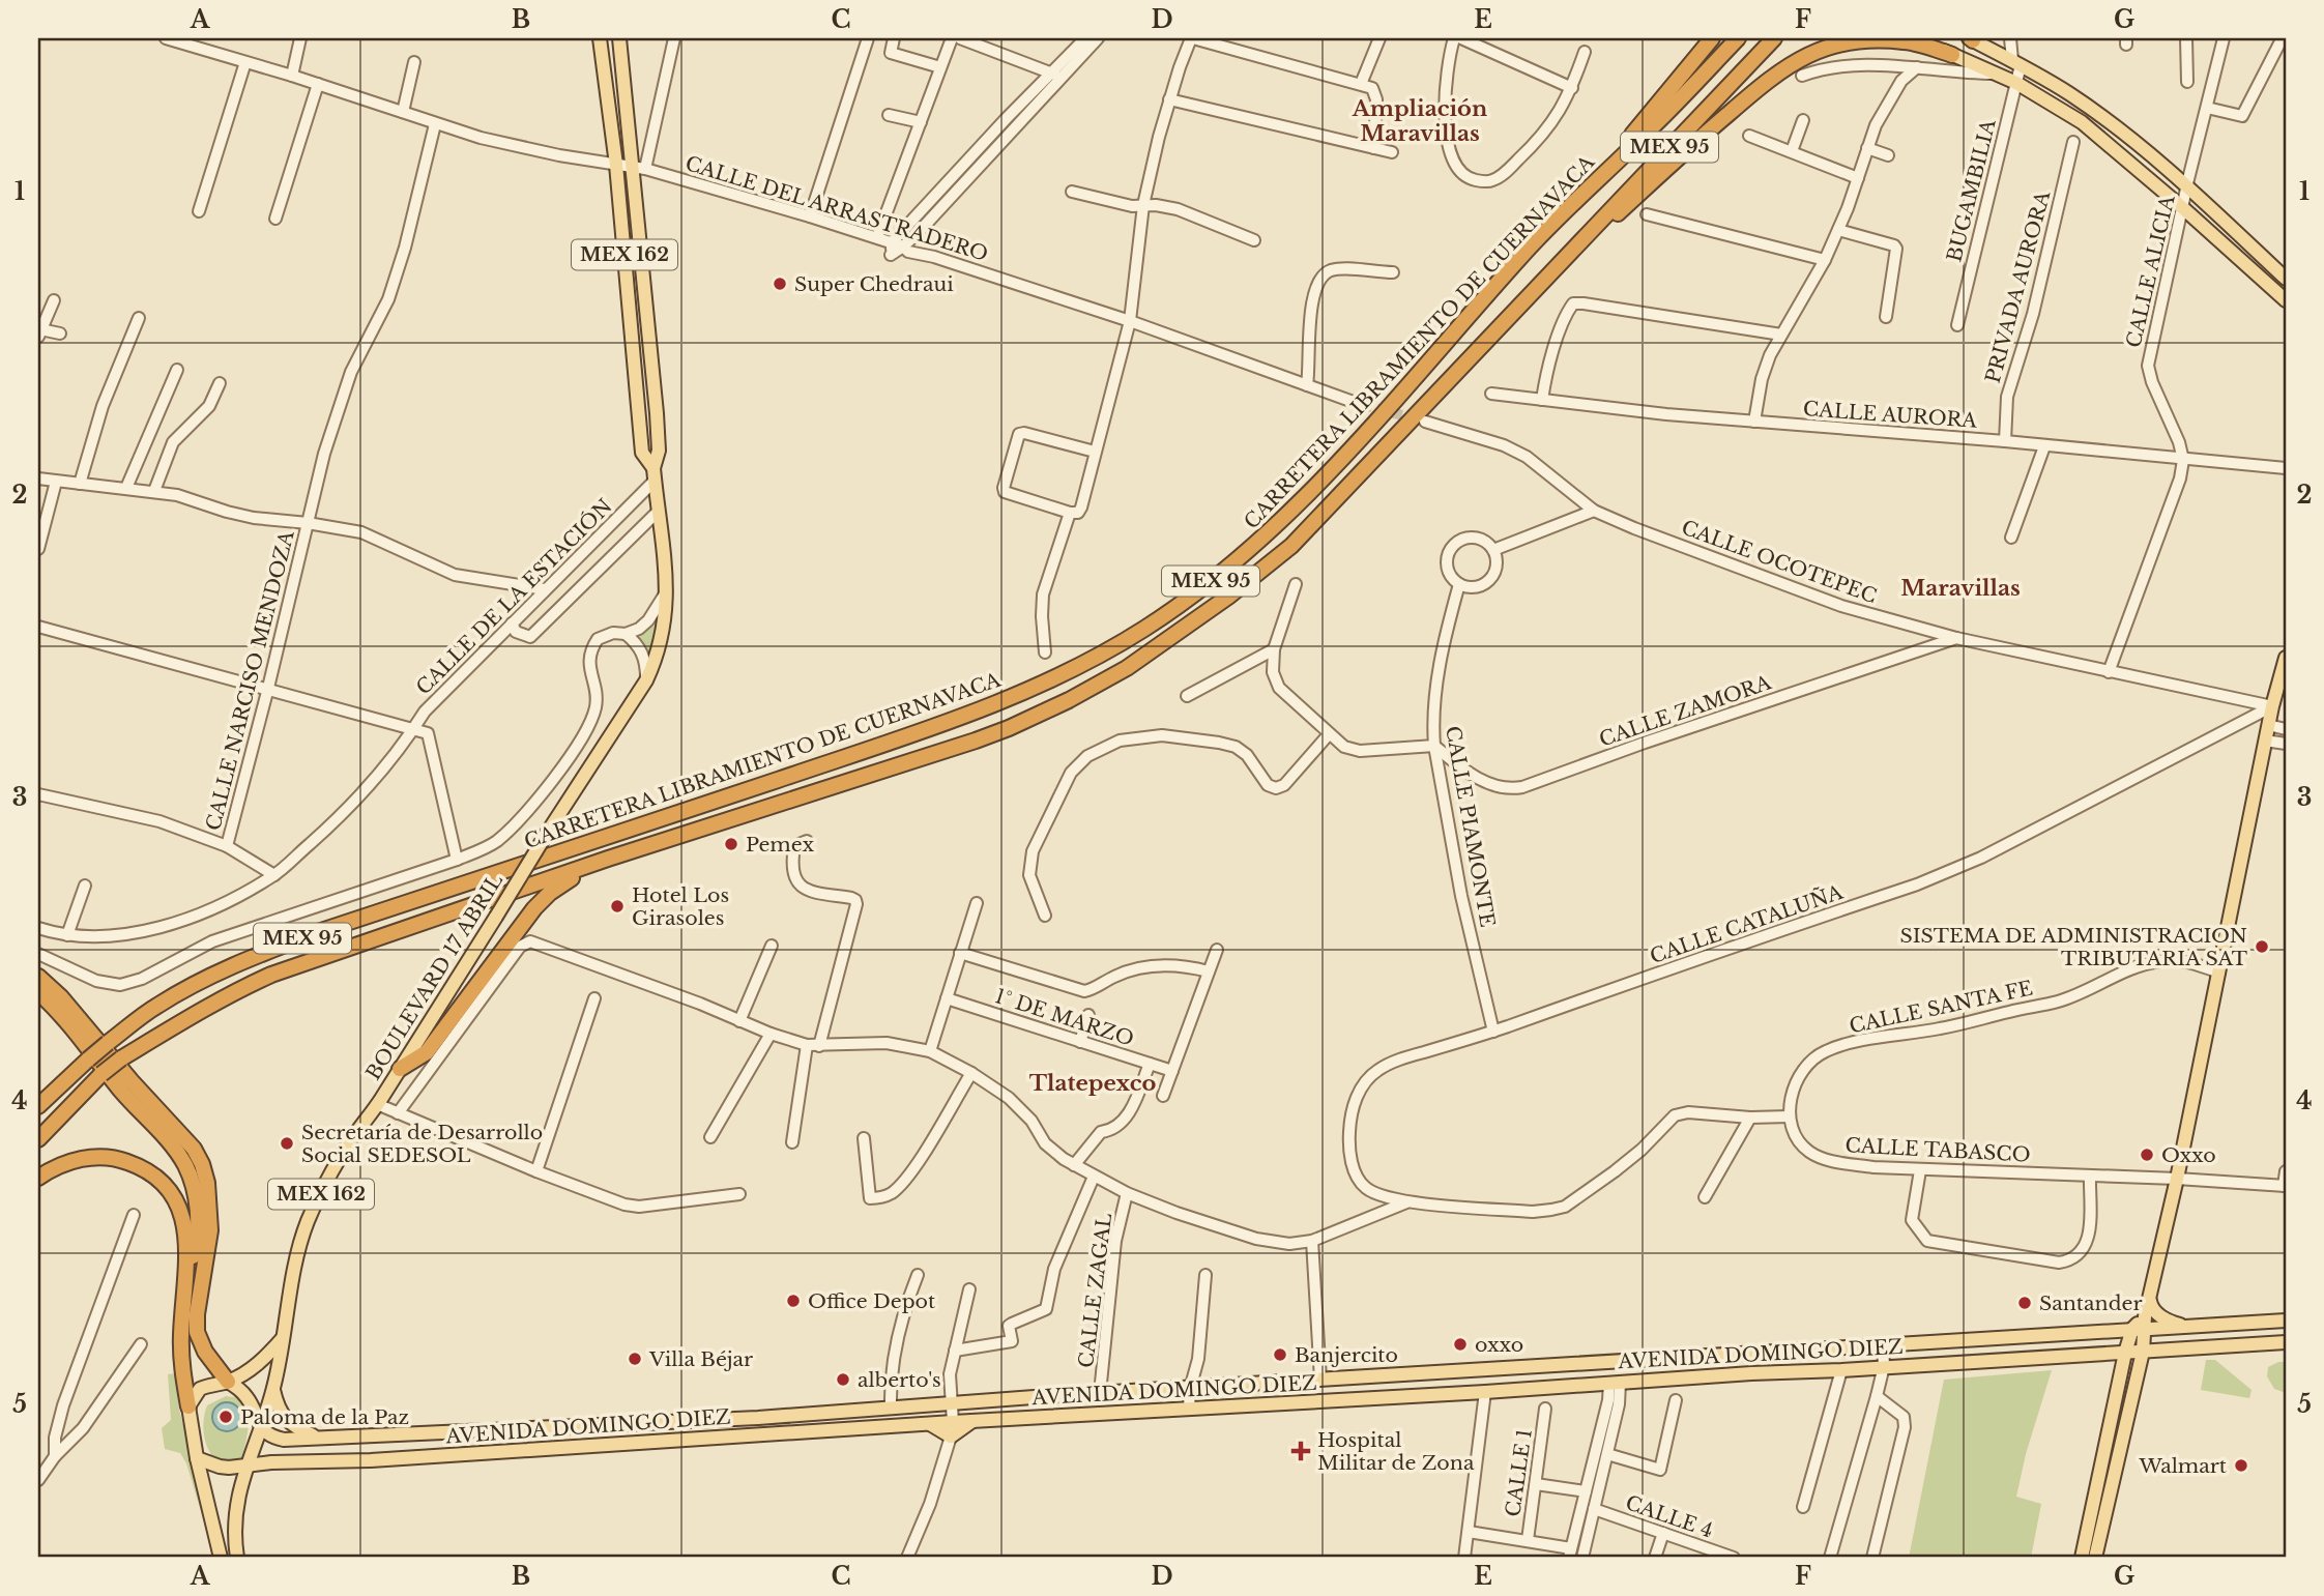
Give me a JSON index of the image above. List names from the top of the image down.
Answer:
{
  "streets": {
    "highway": ["MEX 95", "CARRETERA LIBRAMIENTO DE CUERNAVACA"],
    "main road": ["MEX 162", "BOULEVARD 17 ABRIL", "AVENIDA DOMINGO DIEZ"],
    "street": [
      "BUGAMBILIA",
      "CALLE DEL ARRASTRADERO",
      "CALLE ALICIA",
      "PRIVADA AURORA",
      "CALLE AURORA",
      "CALLE OCOTEPEC",
      "CALLE DE LA ESTACIÓN",
      "CALLE NARCISO MENDOZA",
      "CALLE ZAMORA",
      "CALLE PIAMONTE",
      "CALLE CATALUÑA",
      "CALLE SANTA FE",
      "1° DE MARZO",
      "CALLE TABASCO",
      "CALLE ZAGAL",
      "CALLE 1",
      "CALLE 4"
    ]
  },
  "crossings": [
    ["CALLE DEL ARRASTRADERO", "MEX 162"],
    ["CALLE DEL ARRASTRADERO", "CALLE NARCISO MENDOZA"],
    ["MEX 162", "CALLE DE LA ESTACIÓN"],
    ["MEX 162", "BOULEVARD 17 ABRIL"],
    ["CALLE ALICIA", "CALLE AURORA"],
    ["PRIVADA AURORA", "CALLE AURORA"],
    ["CALLE OCOTEPEC", "CALLE ZAMORA"],
    ["CALLE OCOTEPEC", "CALLE CATALUÑA"],
    ["CALLE DE LA ESTACIÓN", "BOULEVARD 17 ABRIL"],
    ["CALLE ZAMORA", "CALLE PIAMONTE"],
    ["CALLE PIAMONTE", "CALLE CATALUÑA"],
    ["BOULEVARD 17 ABRIL", "AVENIDA DOMINGO DIEZ"],
    ["CALLE SANTA FE", "CALLE TABASCO"],
    ["CALLE ZAGAL", "AVENIDA DOMINGO DIEZ"]
  ],
  "districts": ["Ampliación Maravillas", "Maravillas", "Tlatepexco"],
  "places": {
    "other": [
      "Super Chedraui",
      "Pemex",
      "Hotel Los Girasoles",
      "SISTEMA DE ADMINISTRACION TRIBUTARIA SAT",
      "Secretaría de Desarrollo Social SEDESOL",
      "Oxxo",
      "Office Depot",
      "Santander",
      "oxxo",
      "Banjercito",
      "Villa Béjar",
      "alberto's",
      "Paloma de la Paz",
      "Walmart"
    ],
    "health": ["Hospital Militar de Zona"]
  },
  "grid": {
    "columns": [
      "A",
      "B",
      "C",
      "D",
      "E",
      "F",
      "G"
    ],
    "rows": [
      "1",
      "2",
      "3",
      "4",
      "5"
    ]
  }
}
